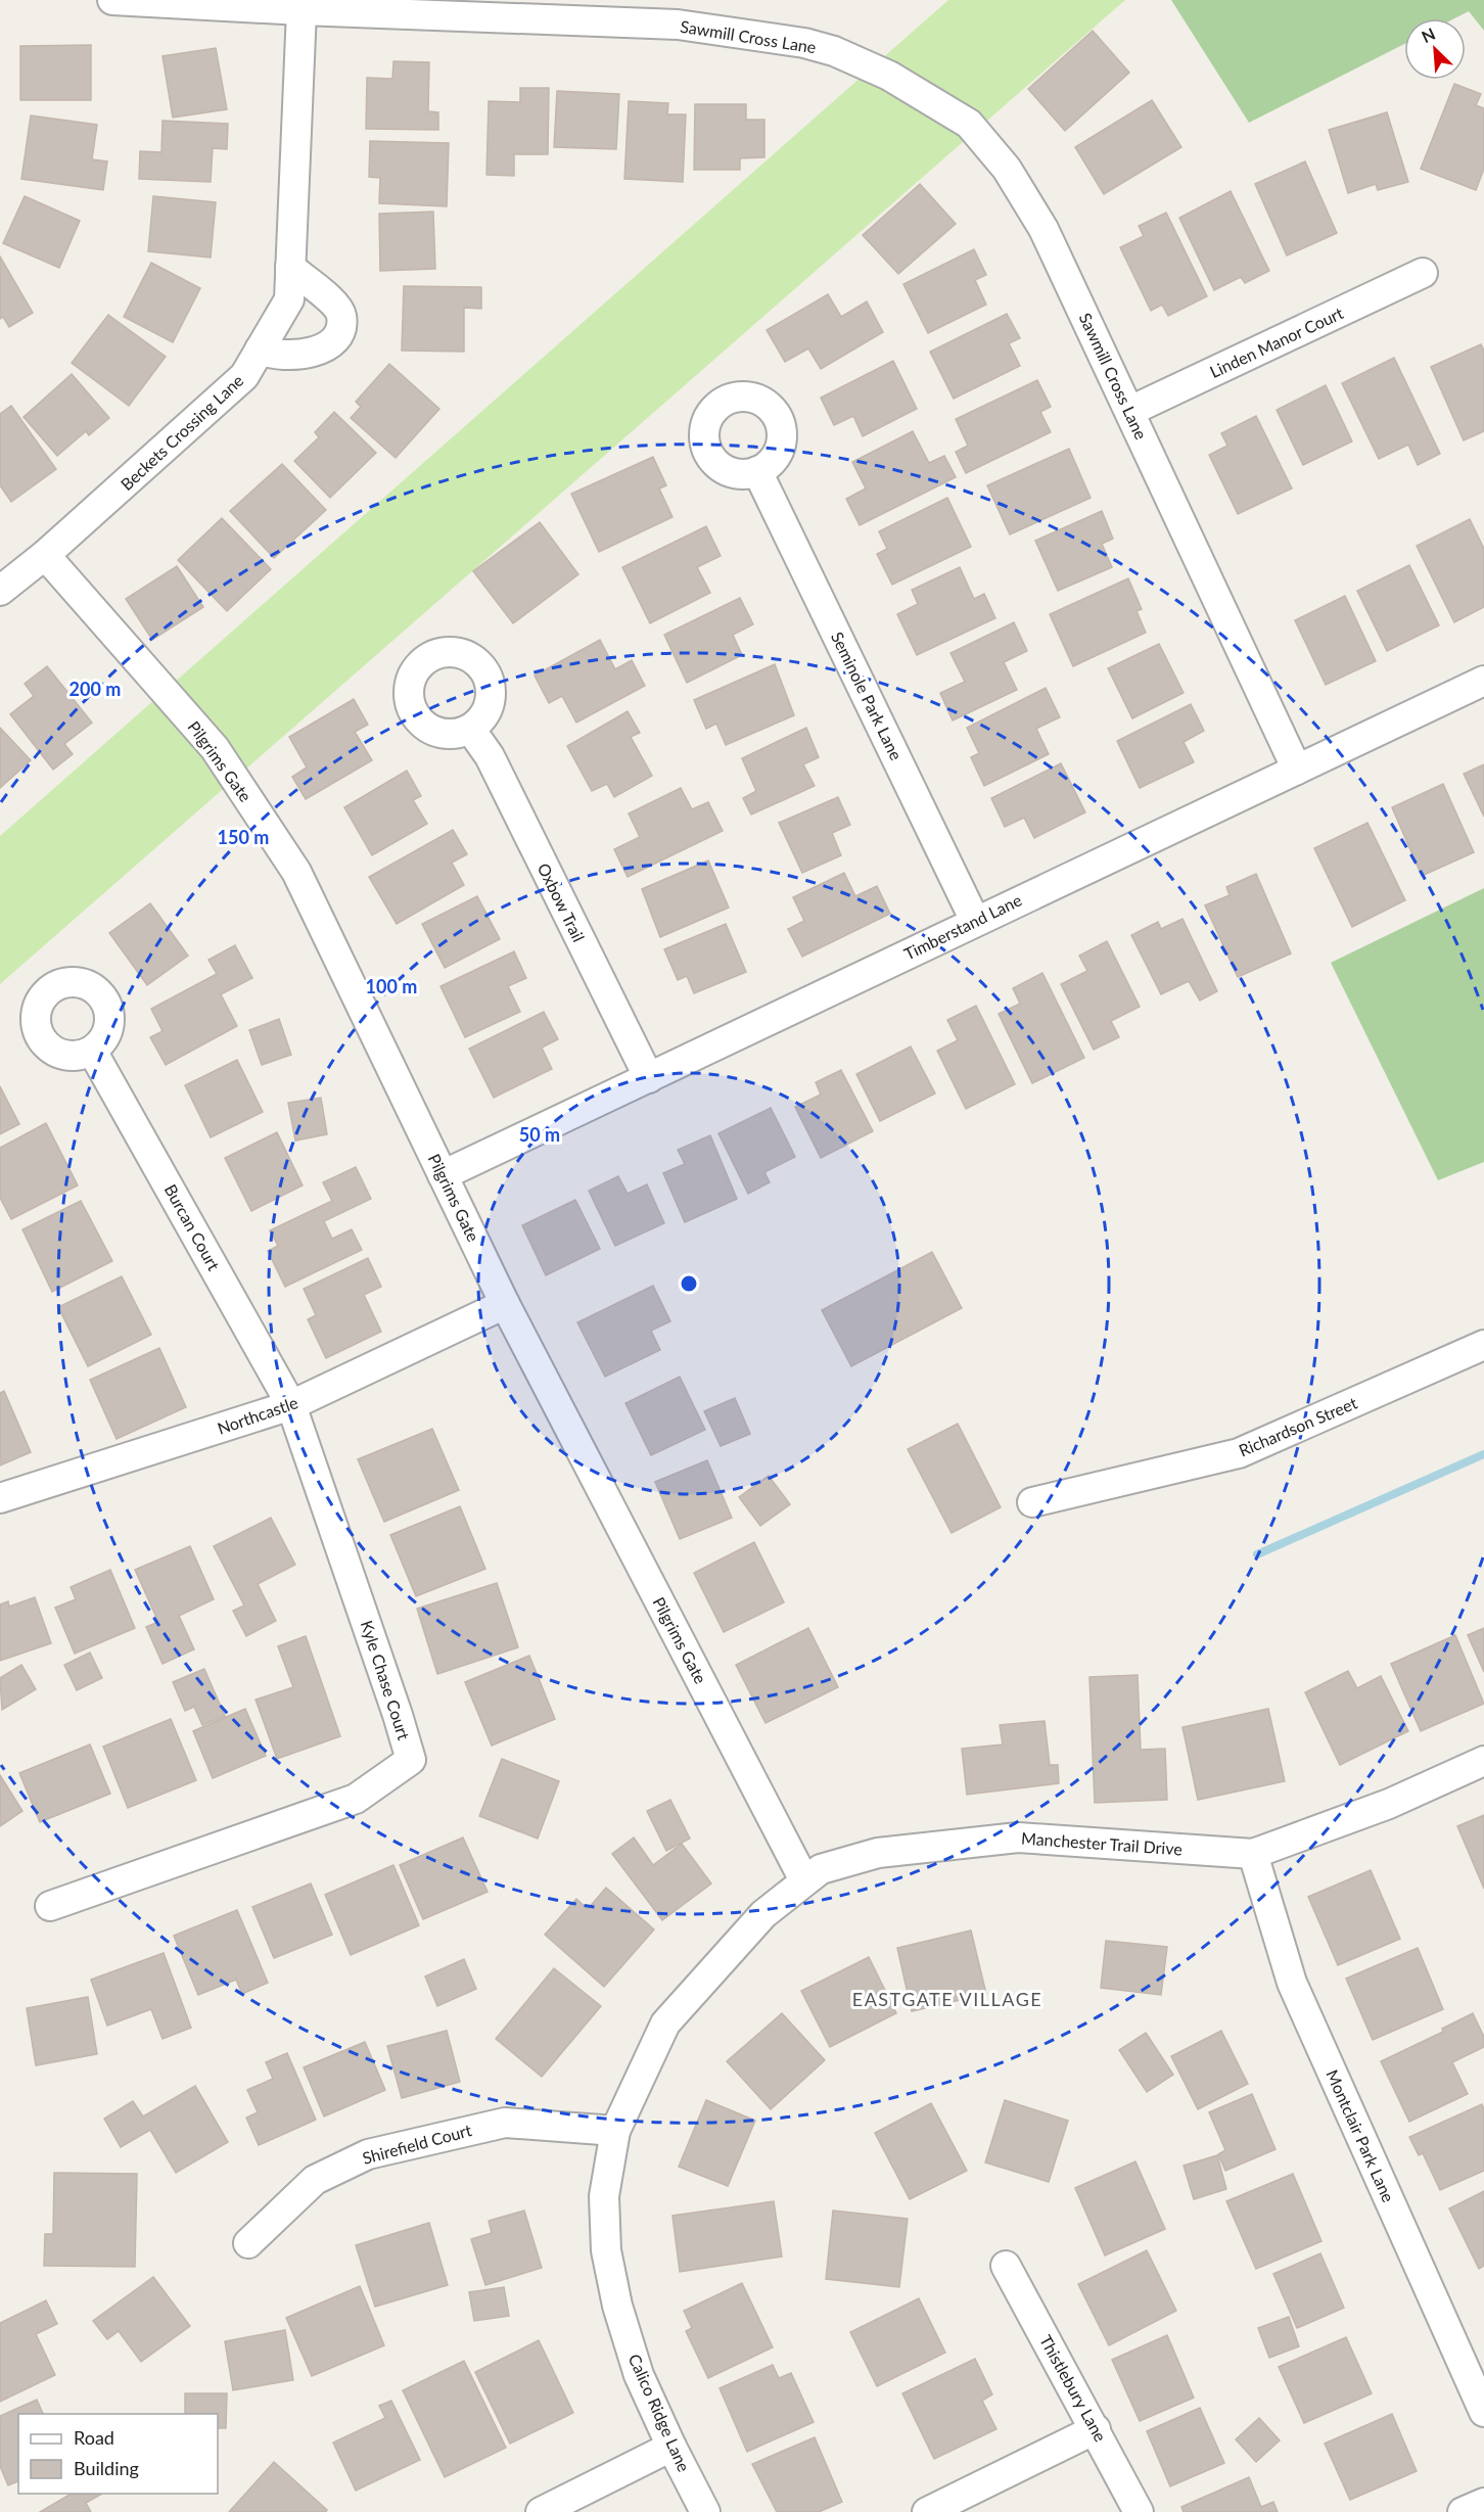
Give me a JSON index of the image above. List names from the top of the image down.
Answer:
{
  "streets": {
    "street": [
      "Sawmill Cross Lane",
      "Linden Manor Court",
      "Beckets Crossing Lane",
      "Seminole Park Lane",
      "Pilgrims Gate",
      "Oxbow Trail",
      "Timberstand Lane",
      "Burcan Court",
      "Northcastle",
      "Richardson Street",
      "Kyle Chase Court",
      "Manchester Trail Drive",
      "Montclair Park Lane",
      "Shirefield Court",
      "Thistlebury Lane",
      "Calico Ridge Lane"
    ]
  },
  "crossings": [
    ["Sawmill Cross Lane", "Linden Manor Court"],
    ["Sawmill Cross Lane", "Beckets Crossing Lane"],
    ["Sawmill Cross Lane", "Timberstand Lane"],
    ["Beckets Crossing Lane", "Pilgrims Gate"],
    ["Seminole Park Lane", "Timberstand Lane"],
    ["Pilgrims Gate", "Timberstand Lane"],
    ["Pilgrims Gate", "Northcastle"],
    ["Pilgrims Gate", "Manchester Trail Drive"],
    ["Oxbow Trail", "Timberstand Lane"],
    ["Burcan Court", "Northcastle"],
    ["Burcan Court", "Kyle Chase Court"],
    ["Northcastle", "Kyle Chase Court"],
    ["Manchester Trail Drive", "Montclair Park Lane"],
    ["Manchester Trail Drive", "Shirefield Court"],
    ["Manchester Trail Drive", "Calico Ridge Lane"],
    ["Shirefield Court", "Calico Ridge Lane"]
  ],
  "districts": ["EASTGATE VILLAGE"],
  "legend": ["Road", "Building"],
  "north": "top left",
  "rings": [
    "200 m",
    "150 m",
    "100 m",
    "50 m"
  ]
}
